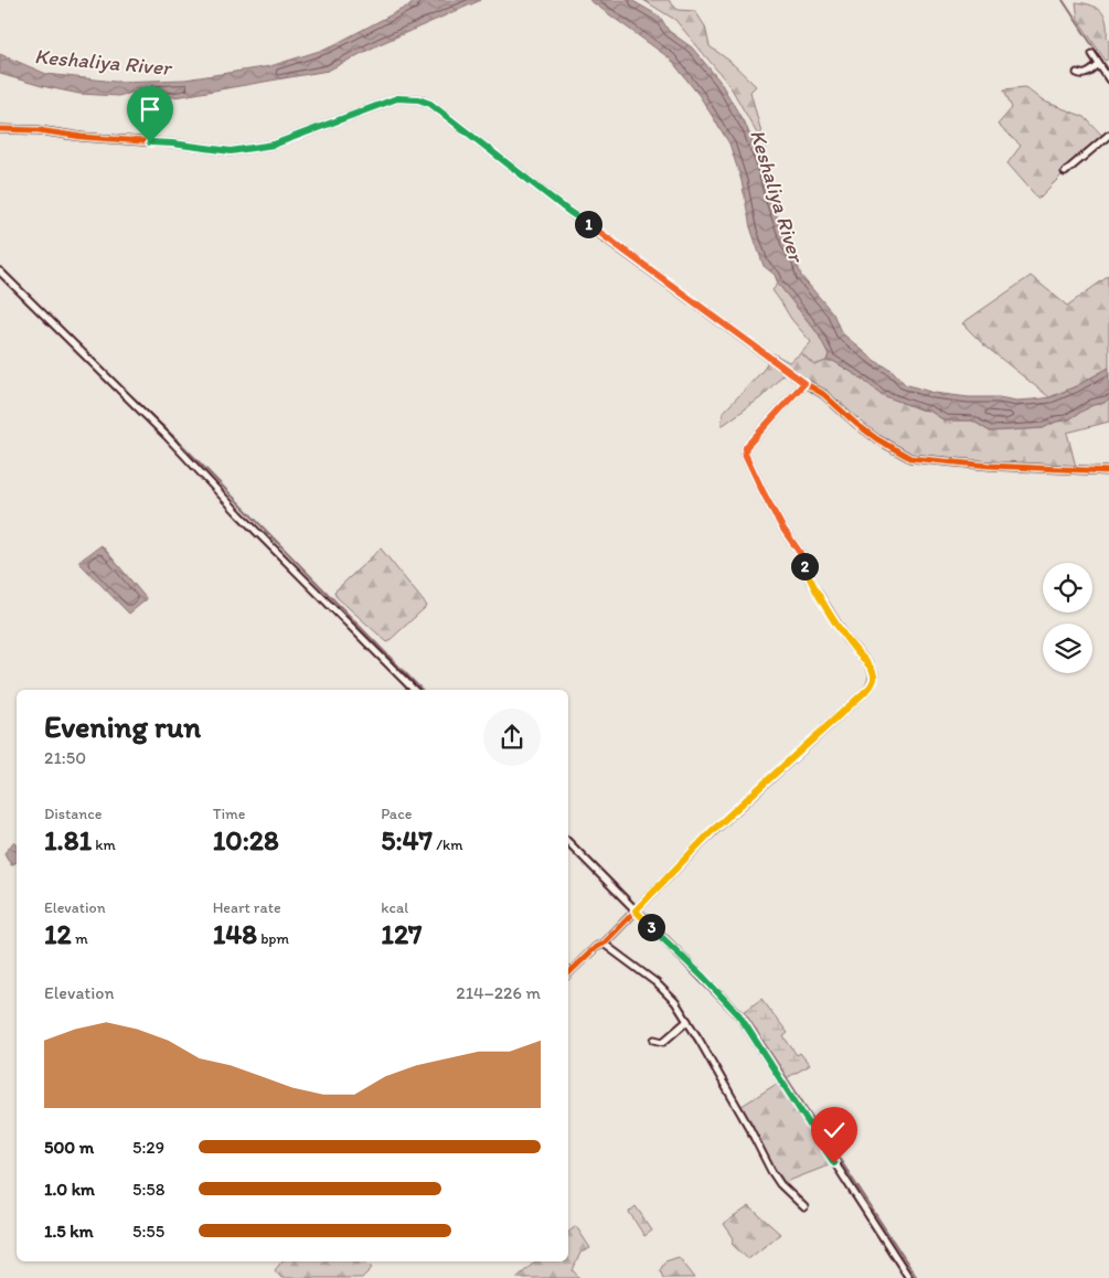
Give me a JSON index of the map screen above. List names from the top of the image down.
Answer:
{
  "water": ["Keshaliya River"],
  "page": {
    "pins": ["1", "2", "3"],
    "heading": ["Evening run", "21:50"],
    "stats": [
      ["Distance", "1.81 km"],
      ["Time", "10:28"],
      ["Pace", "5:47 /km"],
      ["Elevation", "12 m"],
      ["Heart rate", "148 bpm"],
      ["kcal", "127"]
    ],
    "chart": ["Elevation", "214–226 m"],
    "list": [
      {
        "name": "500 m",
        "note": "5:29"
      },
      {
        "name": "1.0 km",
        "note": "5:58"
      },
      {
        "name": "1.5 km",
        "note": "5:55"
      }
    ]
  }
}
